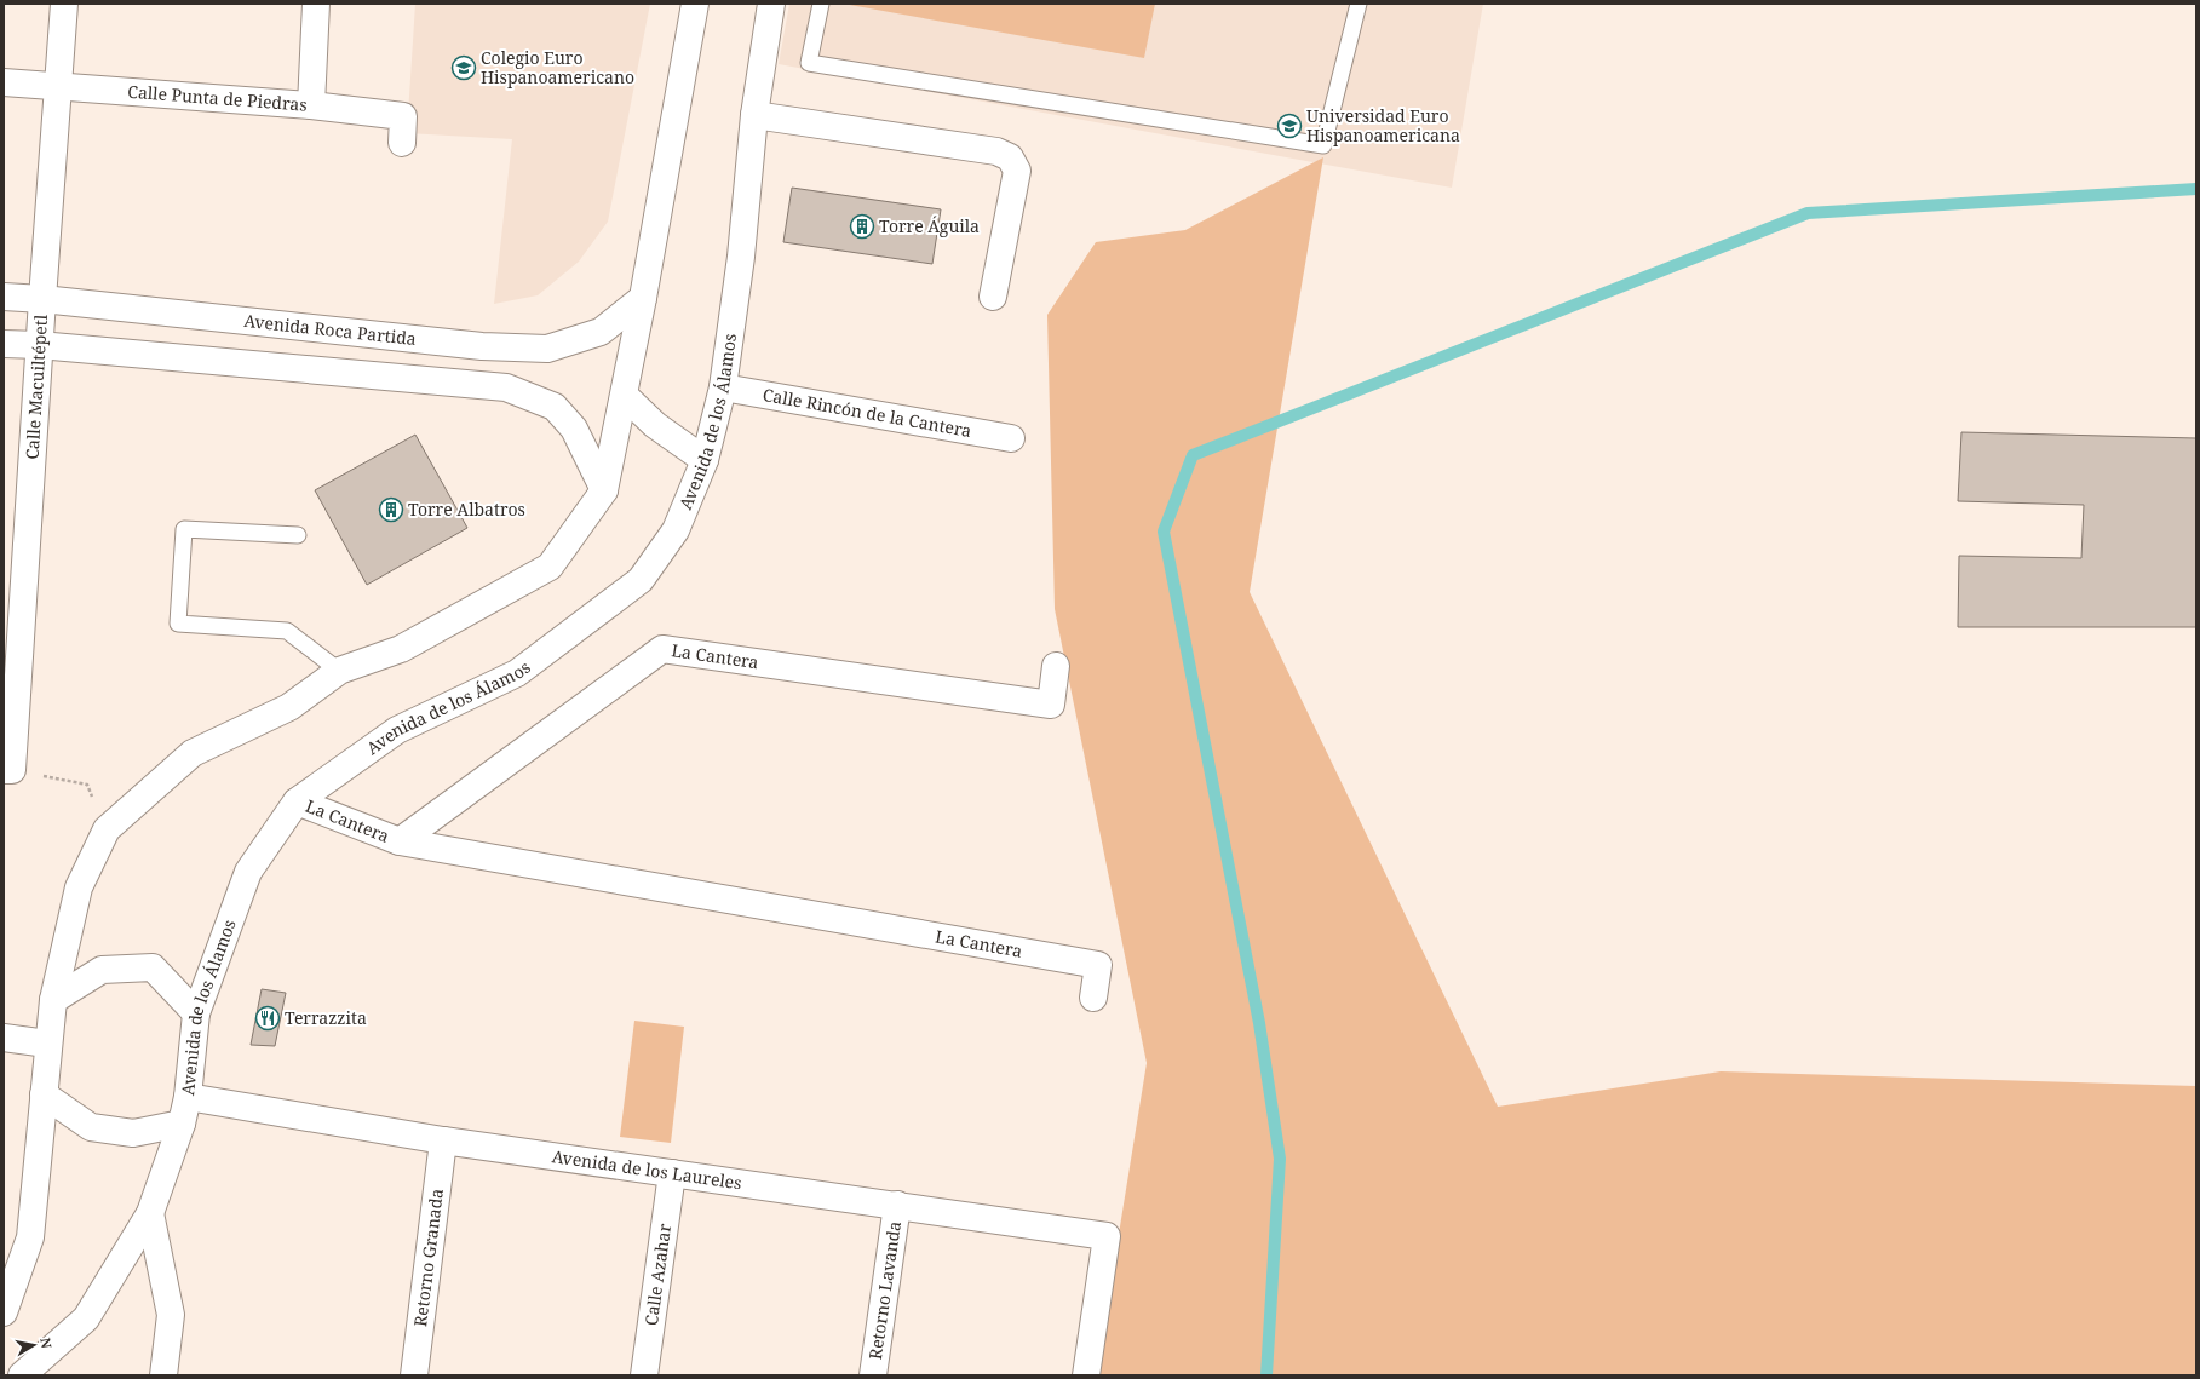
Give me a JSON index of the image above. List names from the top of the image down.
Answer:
{
  "streets": {
    "street": [
      "Calle Punta de Piedras",
      "Avenida Roca Partida",
      "Calle Macuiltépetl",
      "Calle Rincón de la Cantera",
      "Avenida de los Álamos",
      "La Cantera",
      "Avenida de los Laureles",
      "Retorno Granada",
      "Calle Azahar",
      "Retorno Lavanda"
    ]
  },
  "crossings": [
    ["Calle Punta de Piedras", "Calle Macuiltépetl"],
    ["Avenida Roca Partida", "Calle Macuiltépetl"],
    ["Calle Rincón de la Cantera", "Avenida de los Álamos"],
    ["Avenida de los Álamos", "La Cantera"],
    ["Avenida de los Álamos", "Avenida de los Laureles"],
    ["Avenida de los Laureles", "Retorno Granada"],
    ["Avenida de los Laureles", "Calle Azahar"],
    ["Avenida de los Laureles", "Retorno Lavanda"]
  ],
  "places": {
    "school or university": ["Colegio Euro Hispanoamericano", "Universidad Euro Hispanoamericana"],
    "building": ["Torre Águila", "Torre Albatros"],
    "restaurant": ["Terrazzita"]
  },
  "north": "right"
}
